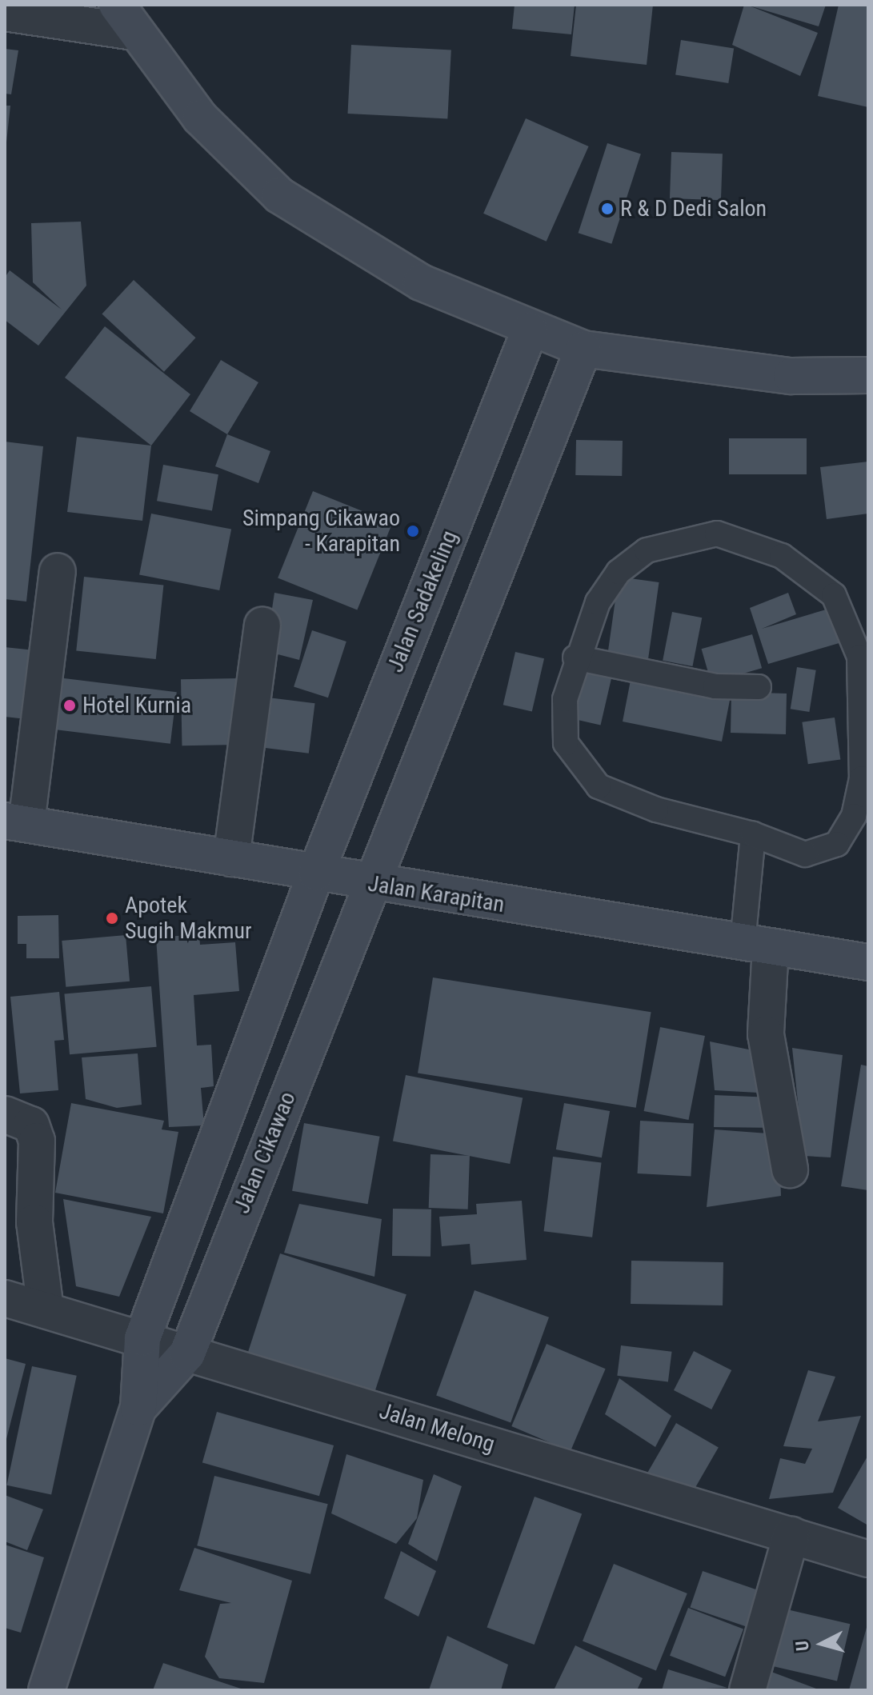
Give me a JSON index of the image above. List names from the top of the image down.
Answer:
{
  "streets": {
    "street": [
      "Jalan Sadakeling",
      "Jalan Karapitan",
      "Jalan Cikawao",
      "Jalan Melong"
    ]
  },
  "crossings": [
    ["Jalan Sadakeling", "Jalan Karapitan"],
    ["Jalan Sadakeling", "Jalan Cikawao"],
    ["Jalan Karapitan", "Jalan Cikawao"],
    ["Jalan Cikawao", "Jalan Melong"]
  ],
  "places": [
    "R & D Dedi Salon",
    "Simpang Cikawao - Karapitan",
    "Hotel Kurnia",
    "Apotek Sugih Makmur"
  ],
  "north": "left"
}
